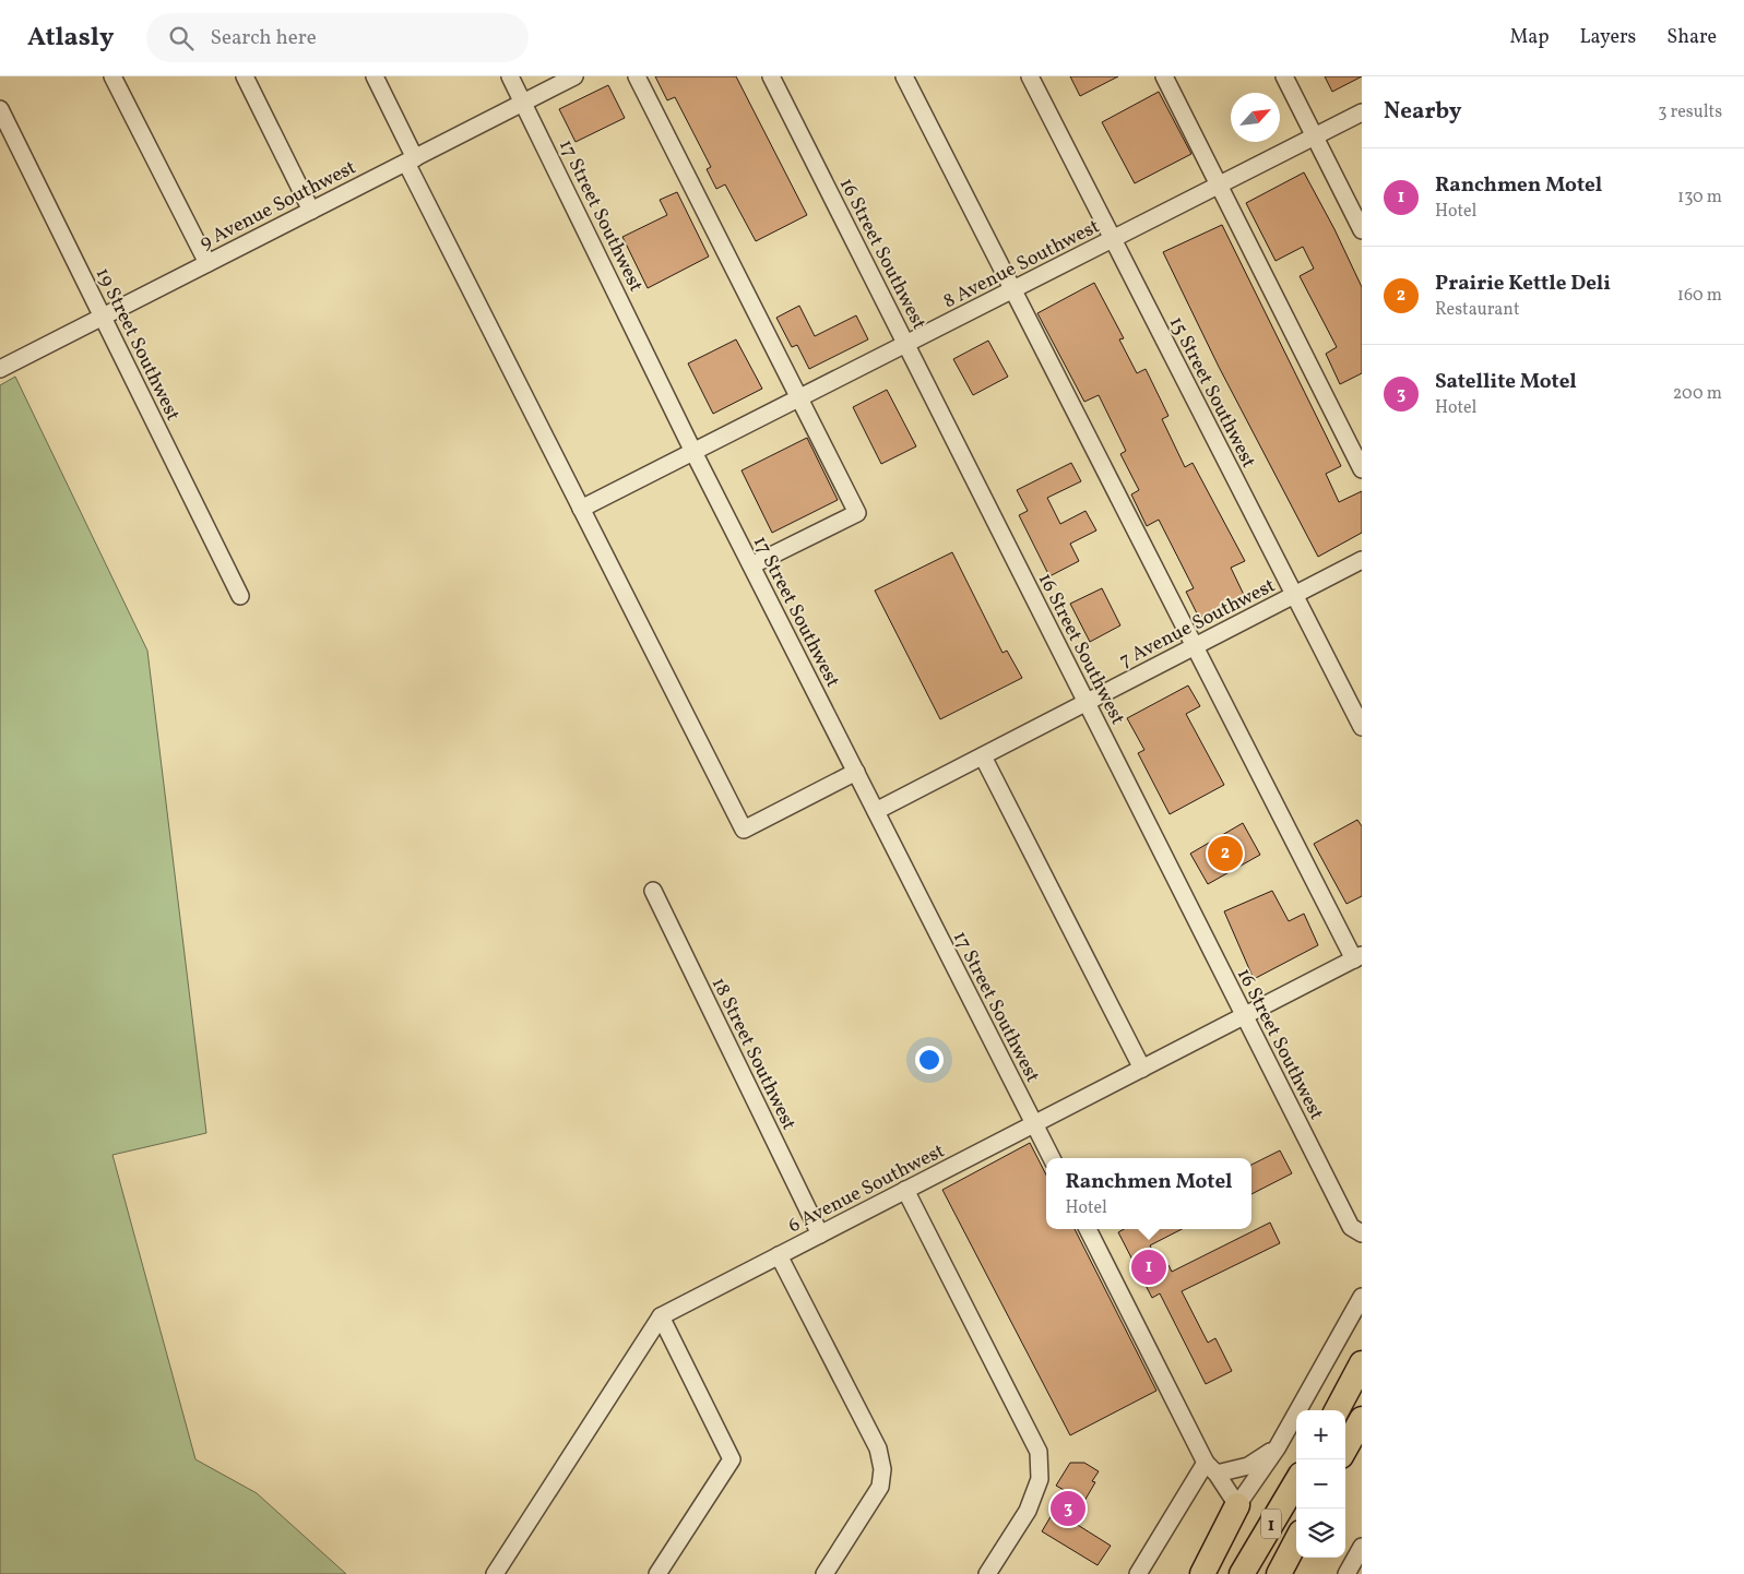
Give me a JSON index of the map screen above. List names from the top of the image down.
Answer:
{
  "streets": {
    "highway": ["1"],
    "street": [
      "9 Avenue Southwest",
      "17 Street Southwest",
      "16 Street Southwest",
      "8 Avenue Southwest",
      "19 Street Southwest",
      "15 Street Southwest",
      "7 Avenue Southwest",
      "18 Street Southwest",
      "6 Avenue Southwest"
    ]
  },
  "crossings": [
    ["9 Avenue Southwest", "17 Street Southwest"],
    ["9 Avenue Southwest", "19 Street Southwest"],
    ["17 Street Southwest", "8 Avenue Southwest"],
    ["17 Street Southwest", "7 Avenue Southwest"],
    ["17 Street Southwest", "6 Avenue Southwest"],
    ["16 Street Southwest", "8 Avenue Southwest"],
    ["16 Street Southwest", "7 Avenue Southwest"],
    ["16 Street Southwest", "6 Avenue Southwest"],
    ["8 Avenue Southwest", "15 Street Southwest"],
    ["15 Street Southwest", "7 Avenue Southwest"],
    ["18 Street Southwest", "6 Avenue Southwest"]
  ],
  "north": "top right",
  "page": {
    "header": "Atlasly",
    "search": "Search here",
    "nav": ["Map", "Layers", "Share"],
    "heading": ["Nearby", "3 results"],
    "list": [
      {
        "mark": "1",
        "name": "Ranchmen Motel",
        "note": "Hotel",
        "value": "130 m"
      },
      {
        "mark": "2",
        "name": "Prairie Kettle Deli",
        "note": "Restaurant",
        "value": "160 m"
      },
      {
        "mark": "3",
        "name": "Satellite Motel",
        "note": "Hotel",
        "value": "200 m"
      }
    ],
    "pins": ["2", "1", "3"],
    "popup": ["Ranchmen Motel", "Hotel"],
    "map_buttons": ["+", "−"]
  }
}
